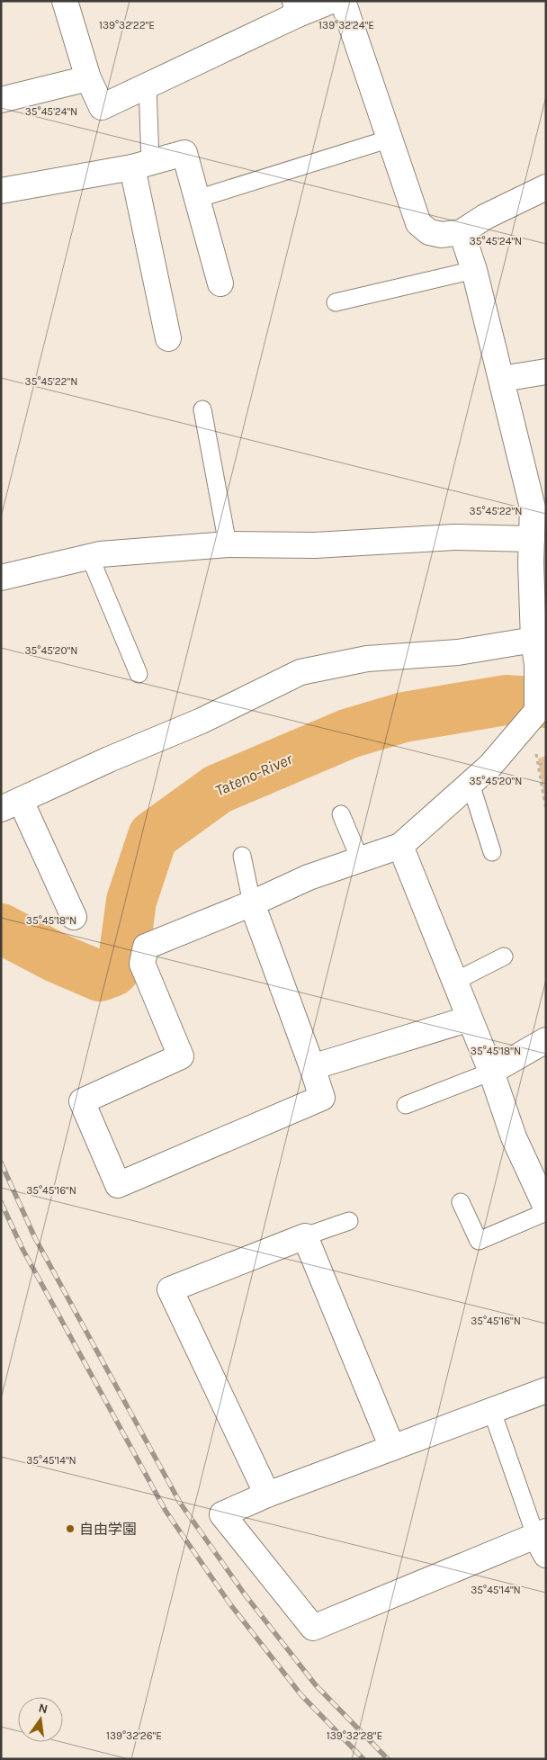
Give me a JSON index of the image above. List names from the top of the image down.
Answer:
{
  "water": ["Tateno-River"],
  "places": ["自由学園"],
  "north": "top",
  "coordinates": [
    "139°32'22\"E",
    "139°32'24\"E",
    "35°45'24\"N",
    "35°45'22\"N",
    "35°45'20\"N",
    "35°45'18\"N",
    "35°45'16\"N",
    "35°45'14\"N",
    "139°32'26\"E",
    "139°32'28\"E"
  ]
}
